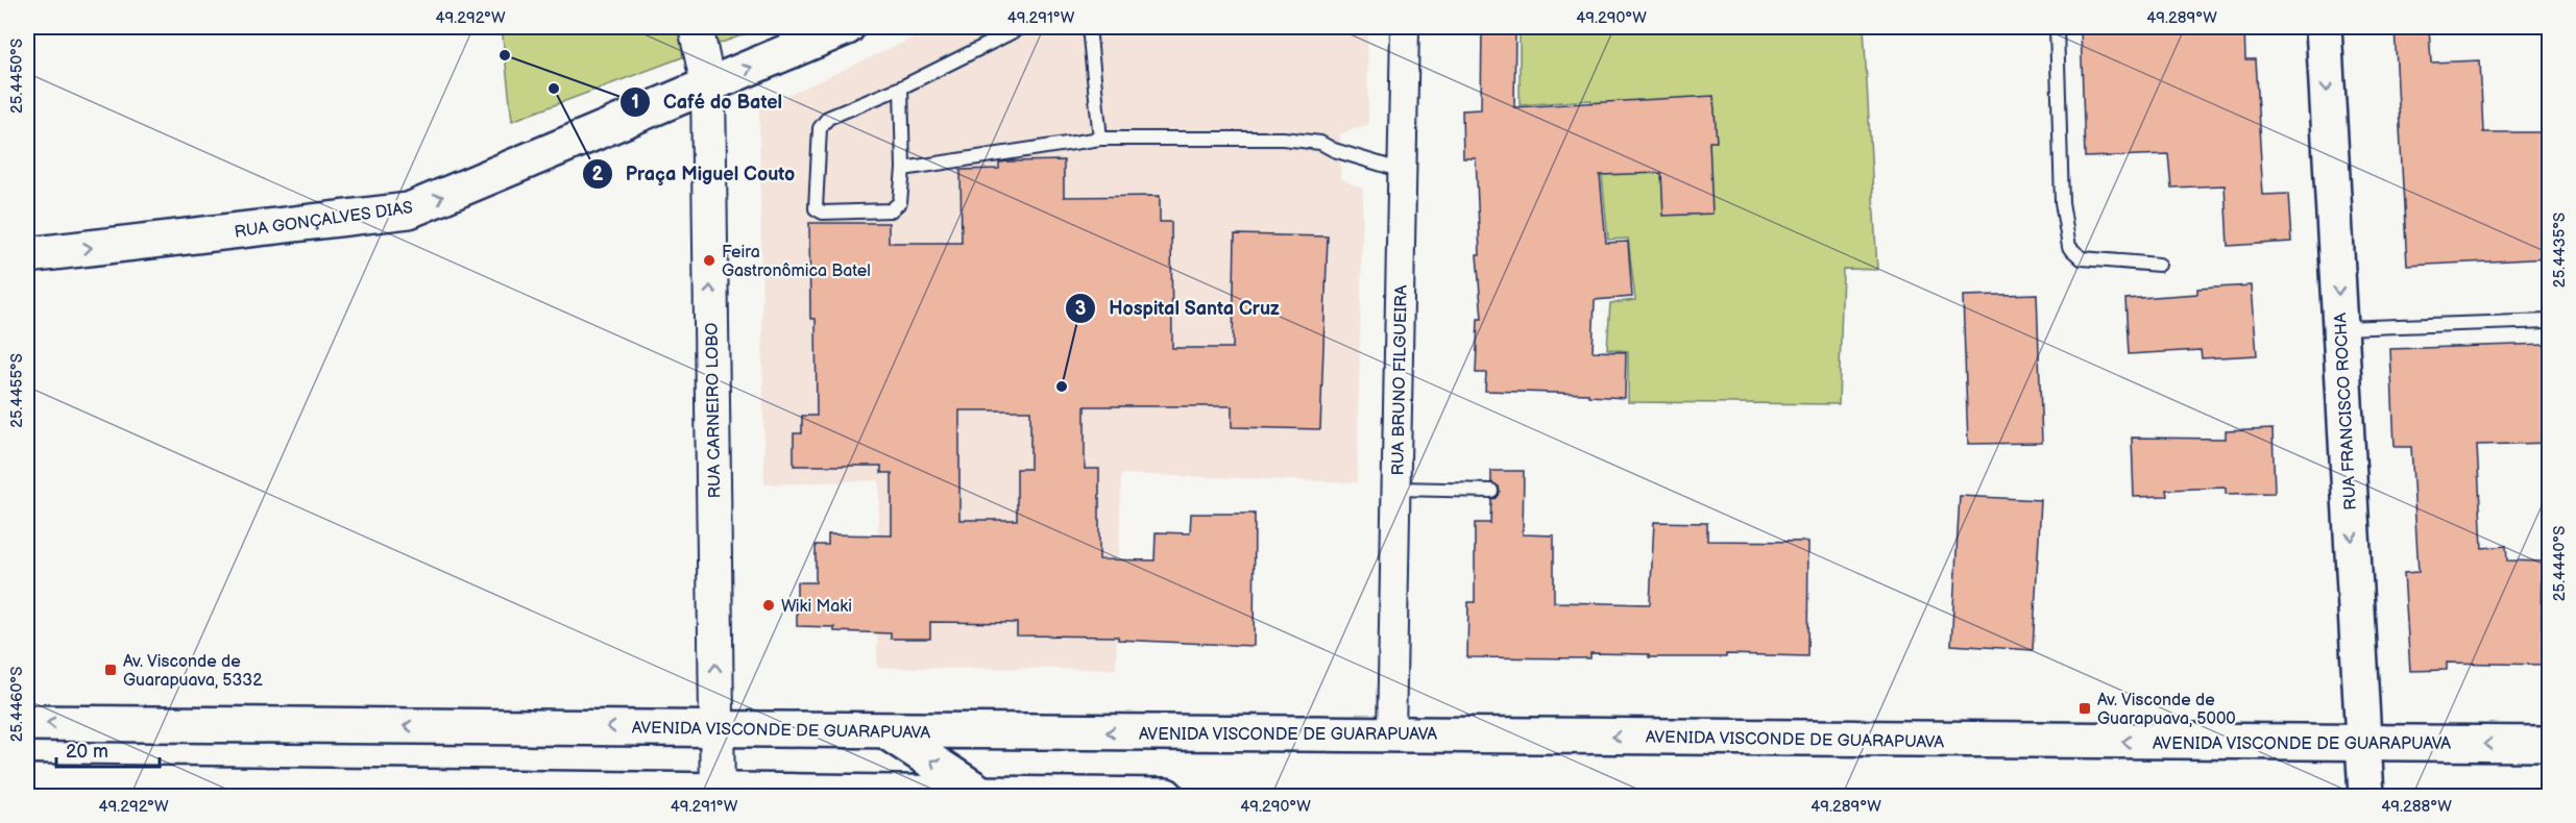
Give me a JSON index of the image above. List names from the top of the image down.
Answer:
{
  "streets": {
    "main road": ["RUA GONÇALVES DIAS", "RUA FRANCISCO ROCHA", "AVENIDA VISCONDE DE GUARAPUAVA"],
    "street": ["RUA BRUNO FILGUEIRA", "RUA CARNEIRO LOBO"]
  },
  "crossings": [
    ["RUA GONÇALVES DIAS", "RUA CARNEIRO LOBO"],
    ["RUA BRUNO FILGUEIRA", "AVENIDA VISCONDE DE GUARAPUAVA"],
    ["RUA CARNEIRO LOBO", "AVENIDA VISCONDE DE GUARAPUAVA"],
    ["RUA FRANCISCO ROCHA", "AVENIDA VISCONDE DE GUARAPUAVA"]
  ],
  "one_way": ["RUA GONÇALVES DIAS", "RUA CARNEIRO LOBO", "RUA FRANCISCO ROCHA"],
  "places": {
    "other": [
      "Café do Batel",
      "Praça Miguel Couto",
      "Feira Gastronômica Batel",
      "Hospital Santa Cruz",
      "Wiki Maki"
    ],
    "transit": ["Av. Visconde de Guarapuava, 5332", "Av. Visconde de Guarapuava, 5000"]
  },
  "scale_bar": "20 m",
  "coordinates": [
    "49.292°W",
    "49.291°W",
    "49.290°W",
    "49.289°W",
    "25.4450°S",
    "25.4435°S",
    "25.4455°S",
    "25.4440°S",
    "25.4460°S",
    "49.288°W"
  ]
}
